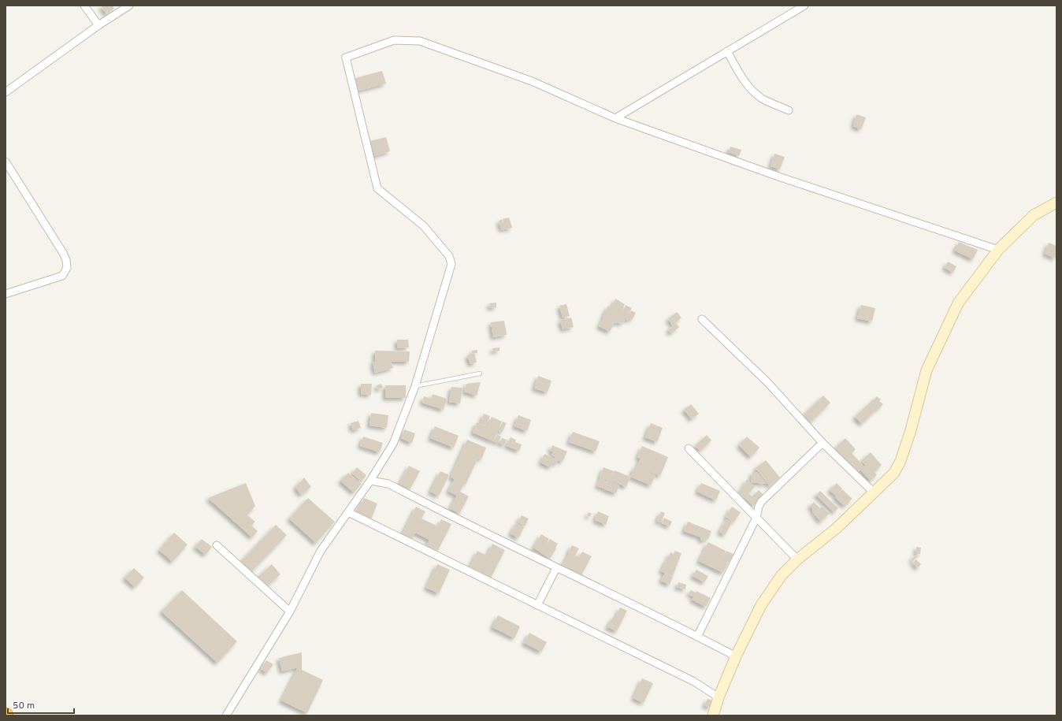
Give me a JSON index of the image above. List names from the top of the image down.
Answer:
{
  "scale_bar": "50 m"
}
